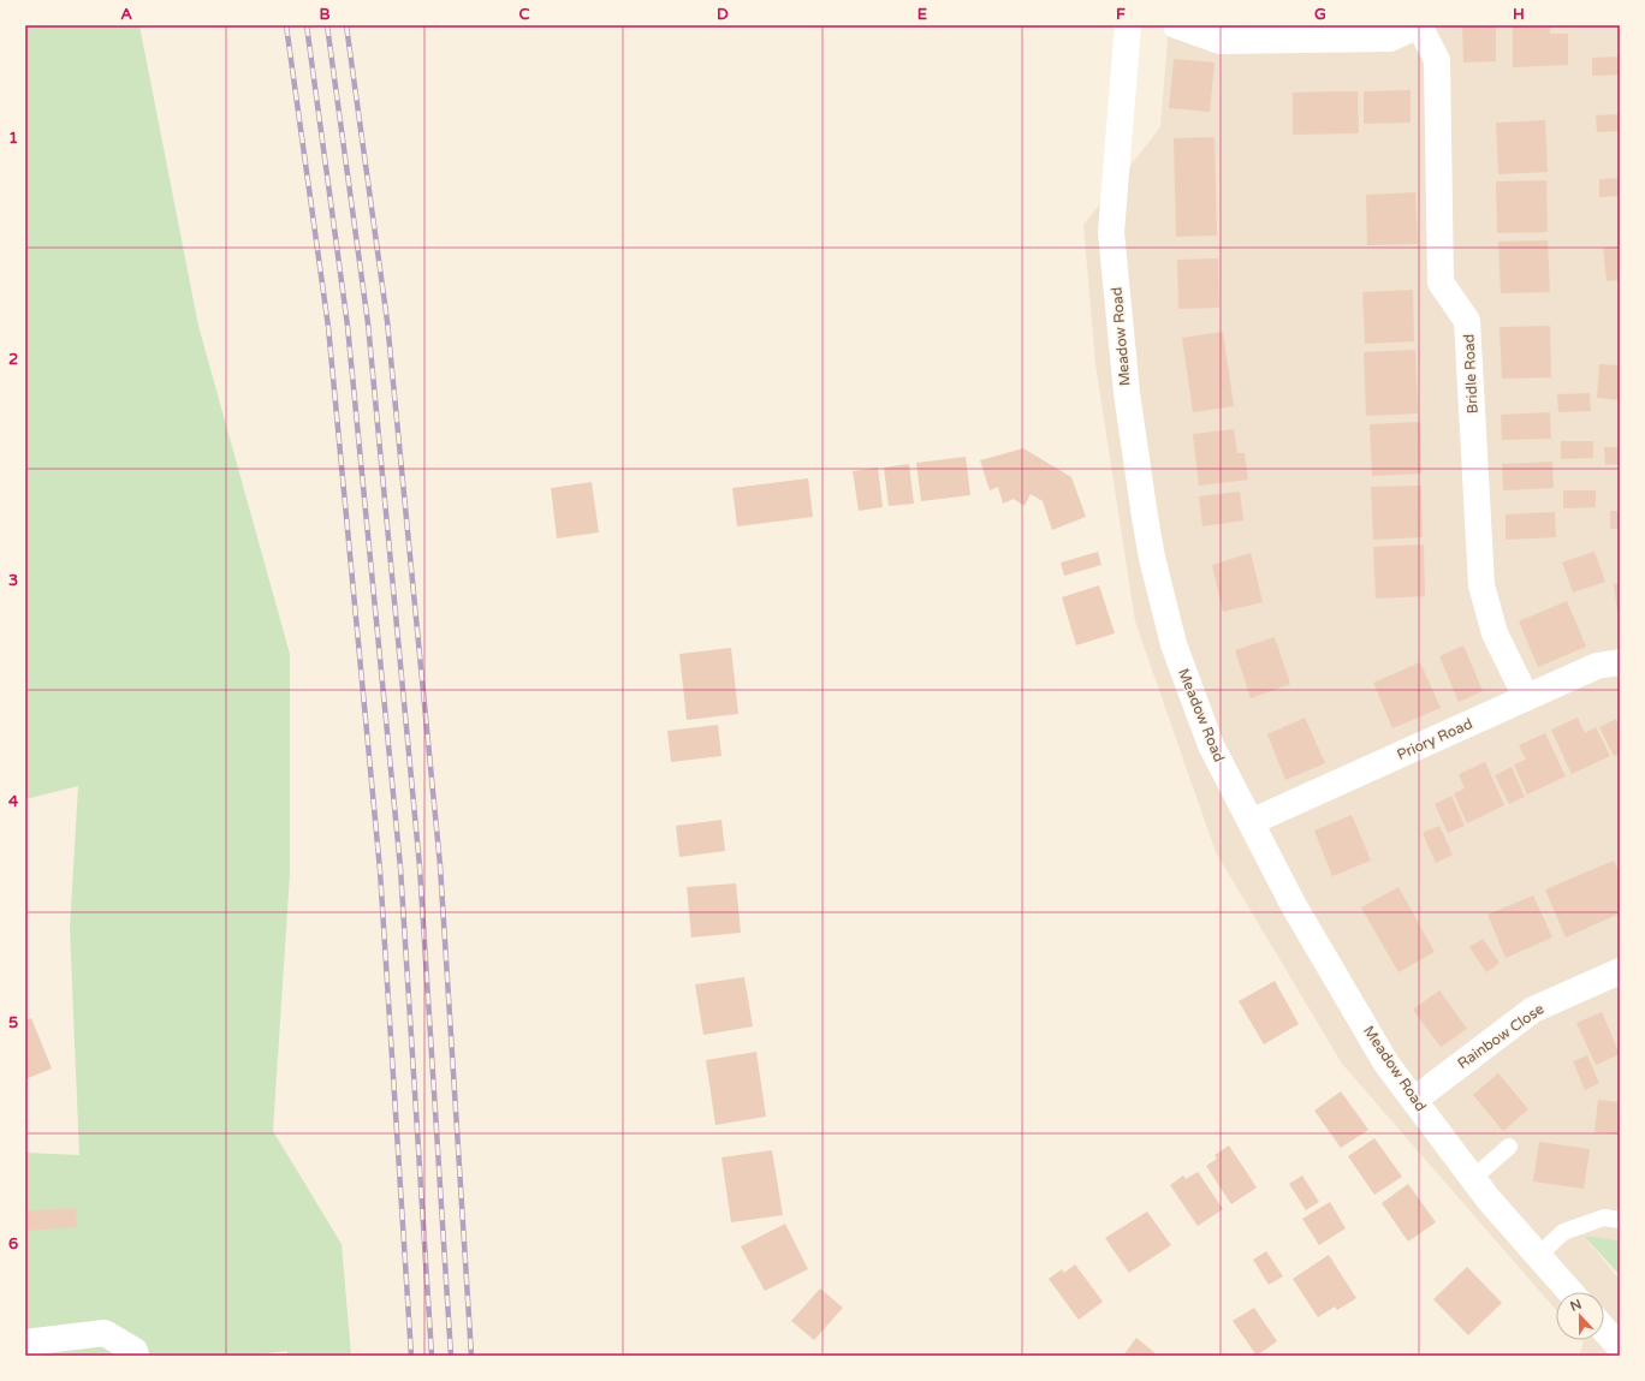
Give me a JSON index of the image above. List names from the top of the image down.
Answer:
{
  "streets": {
    "street": [
      "Meadow Road",
      "Bridle Road",
      "Priory Road",
      "Rainbow Close"
    ]
  },
  "crossings": [
    ["Meadow Road", "Priory Road"],
    ["Meadow Road", "Rainbow Close"],
    ["Bridle Road", "Priory Road"]
  ],
  "north": "top",
  "grid": {
    "columns": [
      "A",
      "B",
      "C",
      "D",
      "E",
      "F",
      "G",
      "H"
    ],
    "rows": [
      "1",
      "2",
      "3",
      "4",
      "5",
      "6"
    ]
  }
}
